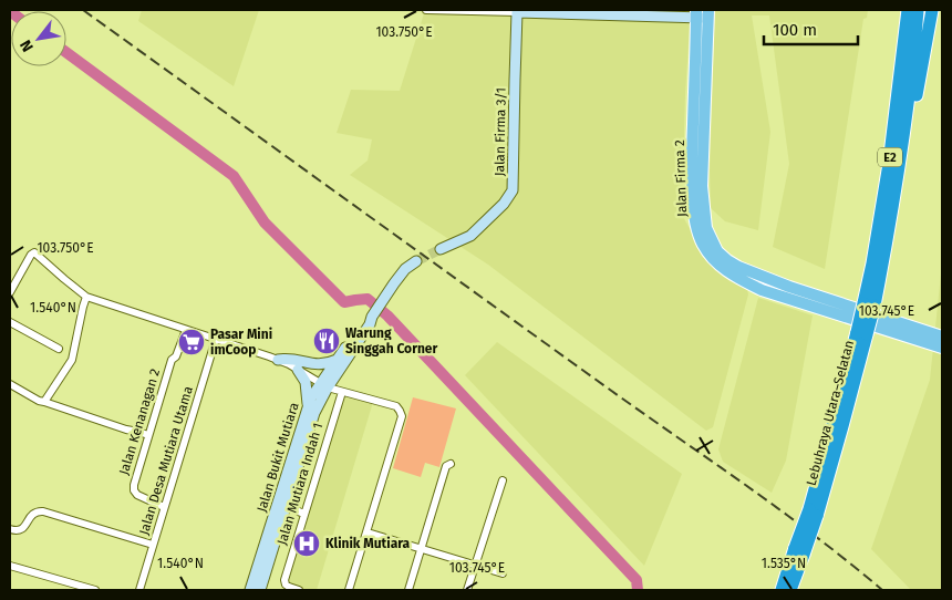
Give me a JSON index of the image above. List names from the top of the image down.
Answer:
{
  "streets": {
    "highway": ["E2", "Lebuhraya Utara–Selatan"],
    "main road": ["Jalan Firma 2"],
    "street": [
      "Jalan Firma 3/1",
      "Jalan Kenanagan 2",
      "Jalan Bukit Mutiara",
      "Jalan Desa Mutiara Utama",
      "Jalan Mutiara Indah 1"
    ]
  },
  "crossings": [
    ["Jalan Kenanagan 2", "Jalan Desa Mutiara Utama"]
  ],
  "places": {
    "restaurant": ["Warung Singgah Corner"],
    "supermarket": ["Pasar Mini imCoop"],
    "hospital": ["Klinik Mutiara"]
  },
  "scale_bar": "100 m",
  "north": "bottom left",
  "coordinates": [
    "103.750°E",
    "1.540°N",
    "103.745°E",
    "1.535°N"
  ]
}
